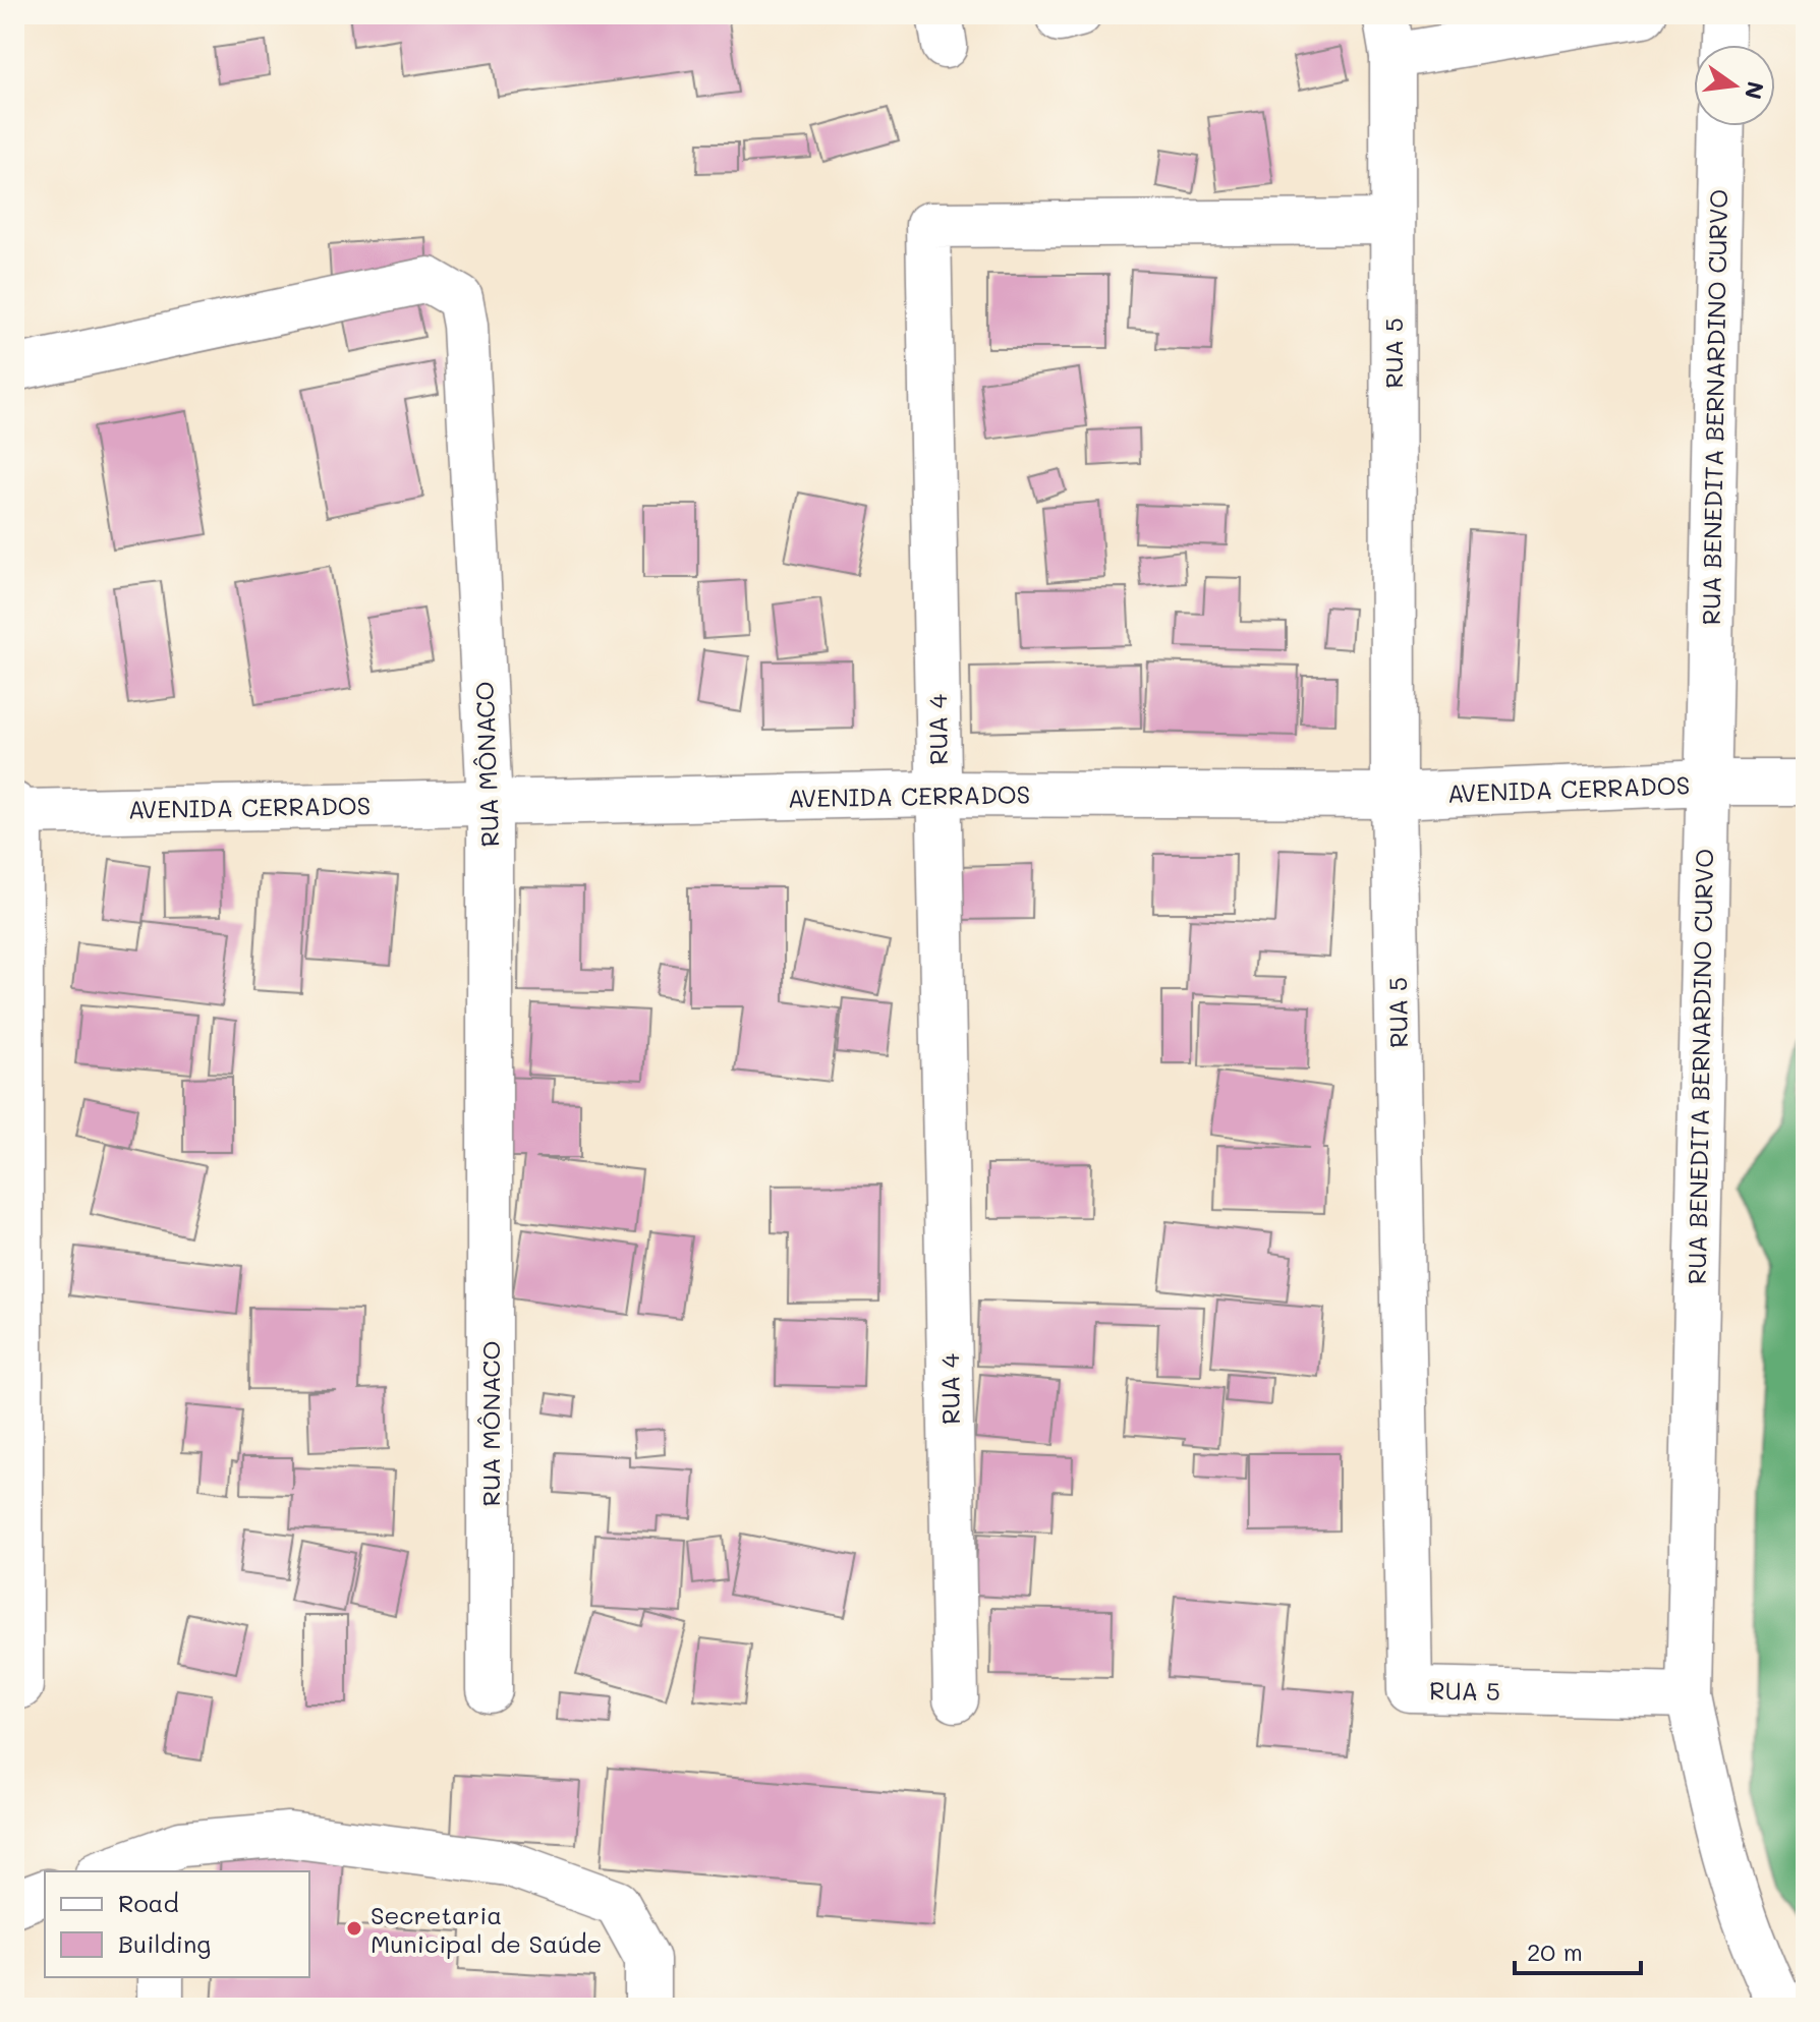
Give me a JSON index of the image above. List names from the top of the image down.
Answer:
{
  "streets": {
    "street": [
      "RUA 5",
      "RUA BENEDITA BERNARDINO CURVO",
      "RUA 4",
      "RUA MÔNACO",
      "AVENIDA CERRADOS"
    ]
  },
  "crossings": [
    ["RUA 5", "RUA BENEDITA BERNARDINO CURVO"],
    ["RUA 5", "RUA 4"],
    ["RUA 5", "AVENIDA CERRADOS"],
    ["RUA BENEDITA BERNARDINO CURVO", "AVENIDA CERRADOS"],
    ["RUA 4", "AVENIDA CERRADOS"],
    ["RUA MÔNACO", "AVENIDA CERRADOS"]
  ],
  "places": ["Secretaria Municipal de Saúde"],
  "legend": ["Road", "Building"],
  "scale_bar": "20 m",
  "north": "right"
}
